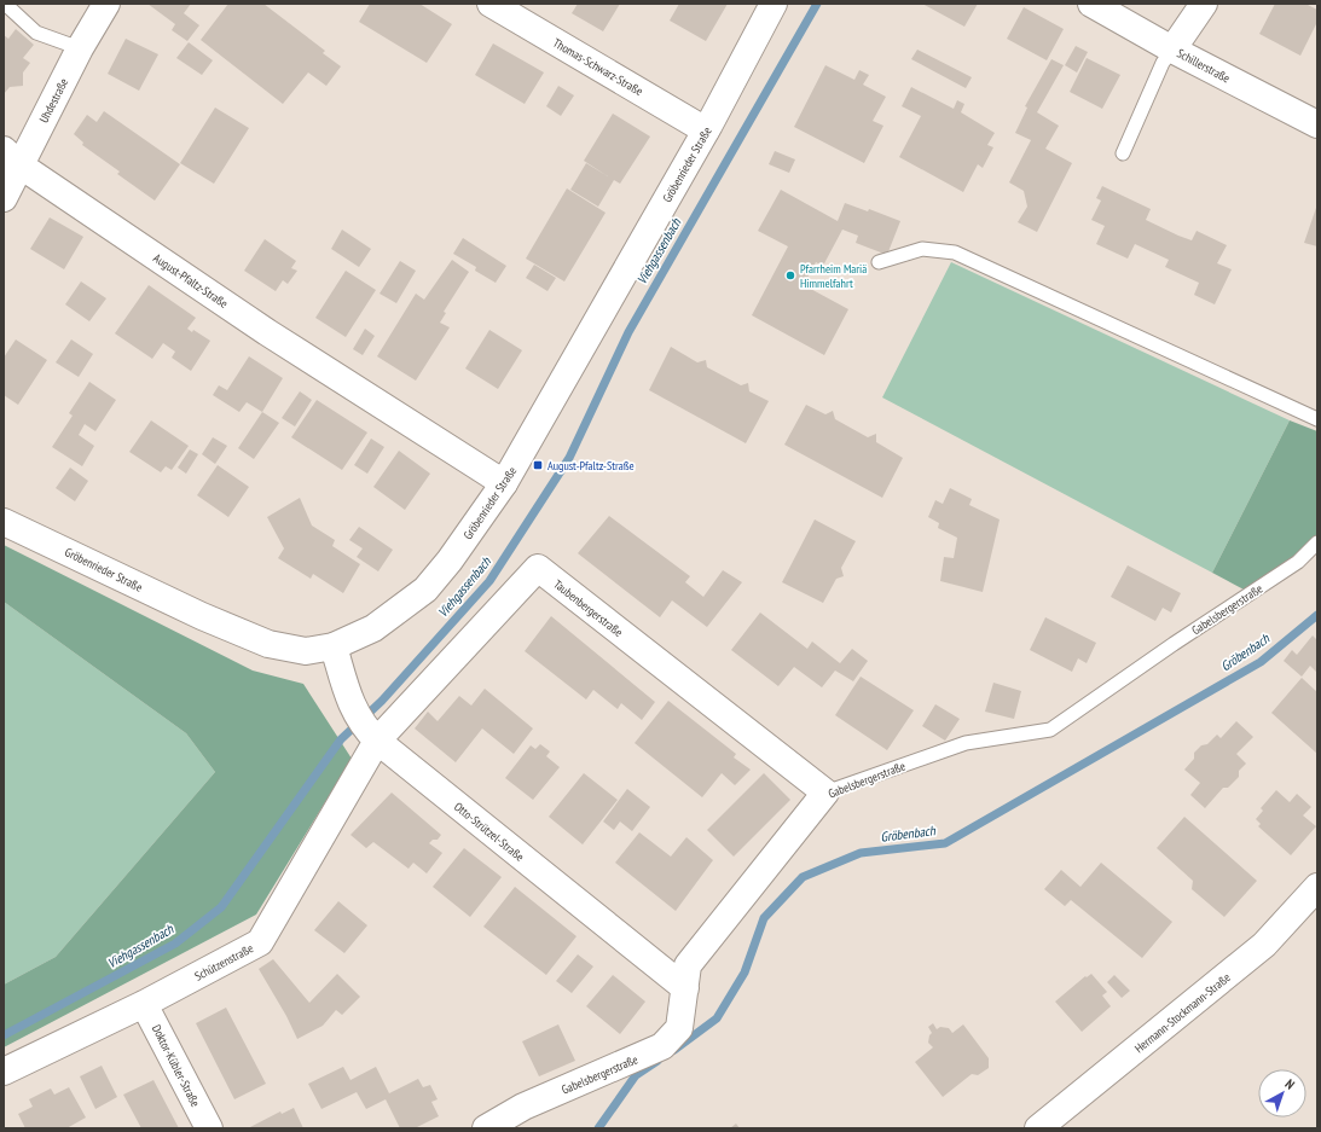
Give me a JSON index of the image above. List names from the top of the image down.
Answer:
{
  "streets": {
    "street": [
      "Schillerstraße",
      "Thomas-Schwarz-Straße",
      "Uhdestraße",
      "Gröbenrieder Straße",
      "August-Pfaltz-Straße",
      "Taubenbergerstraße",
      "Gabelsbergerstraße",
      "Otto-Strützel-Straße",
      "Schützenstraße",
      "Hermann-Stockmann-Straße",
      "Doktor-Kübler-Straße"
    ]
  },
  "crossings": [
    ["Thomas-Schwarz-Straße", "Gröbenrieder Straße"],
    ["Uhdestraße", "August-Pfaltz-Straße"],
    ["Gröbenrieder Straße", "August-Pfaltz-Straße"],
    ["Gröbenrieder Straße", "Otto-Strützel-Straße"],
    ["Taubenbergerstraße", "Gabelsbergerstraße"],
    ["Taubenbergerstraße", "Otto-Strützel-Straße"],
    ["Taubenbergerstraße", "Schützenstraße"],
    ["Gabelsbergerstraße", "Otto-Strützel-Straße"],
    ["Otto-Strützel-Straße", "Schützenstraße"],
    ["Schützenstraße", "Doktor-Kübler-Straße"]
  ],
  "water": ["Viehgassenbach", "Gröbenbach"],
  "places": {
    "other": ["Pfarrheim Mariä Himmelfahrt"],
    "transit": ["August-Pfaltz-Straße"]
  },
  "north": "top right"
}
